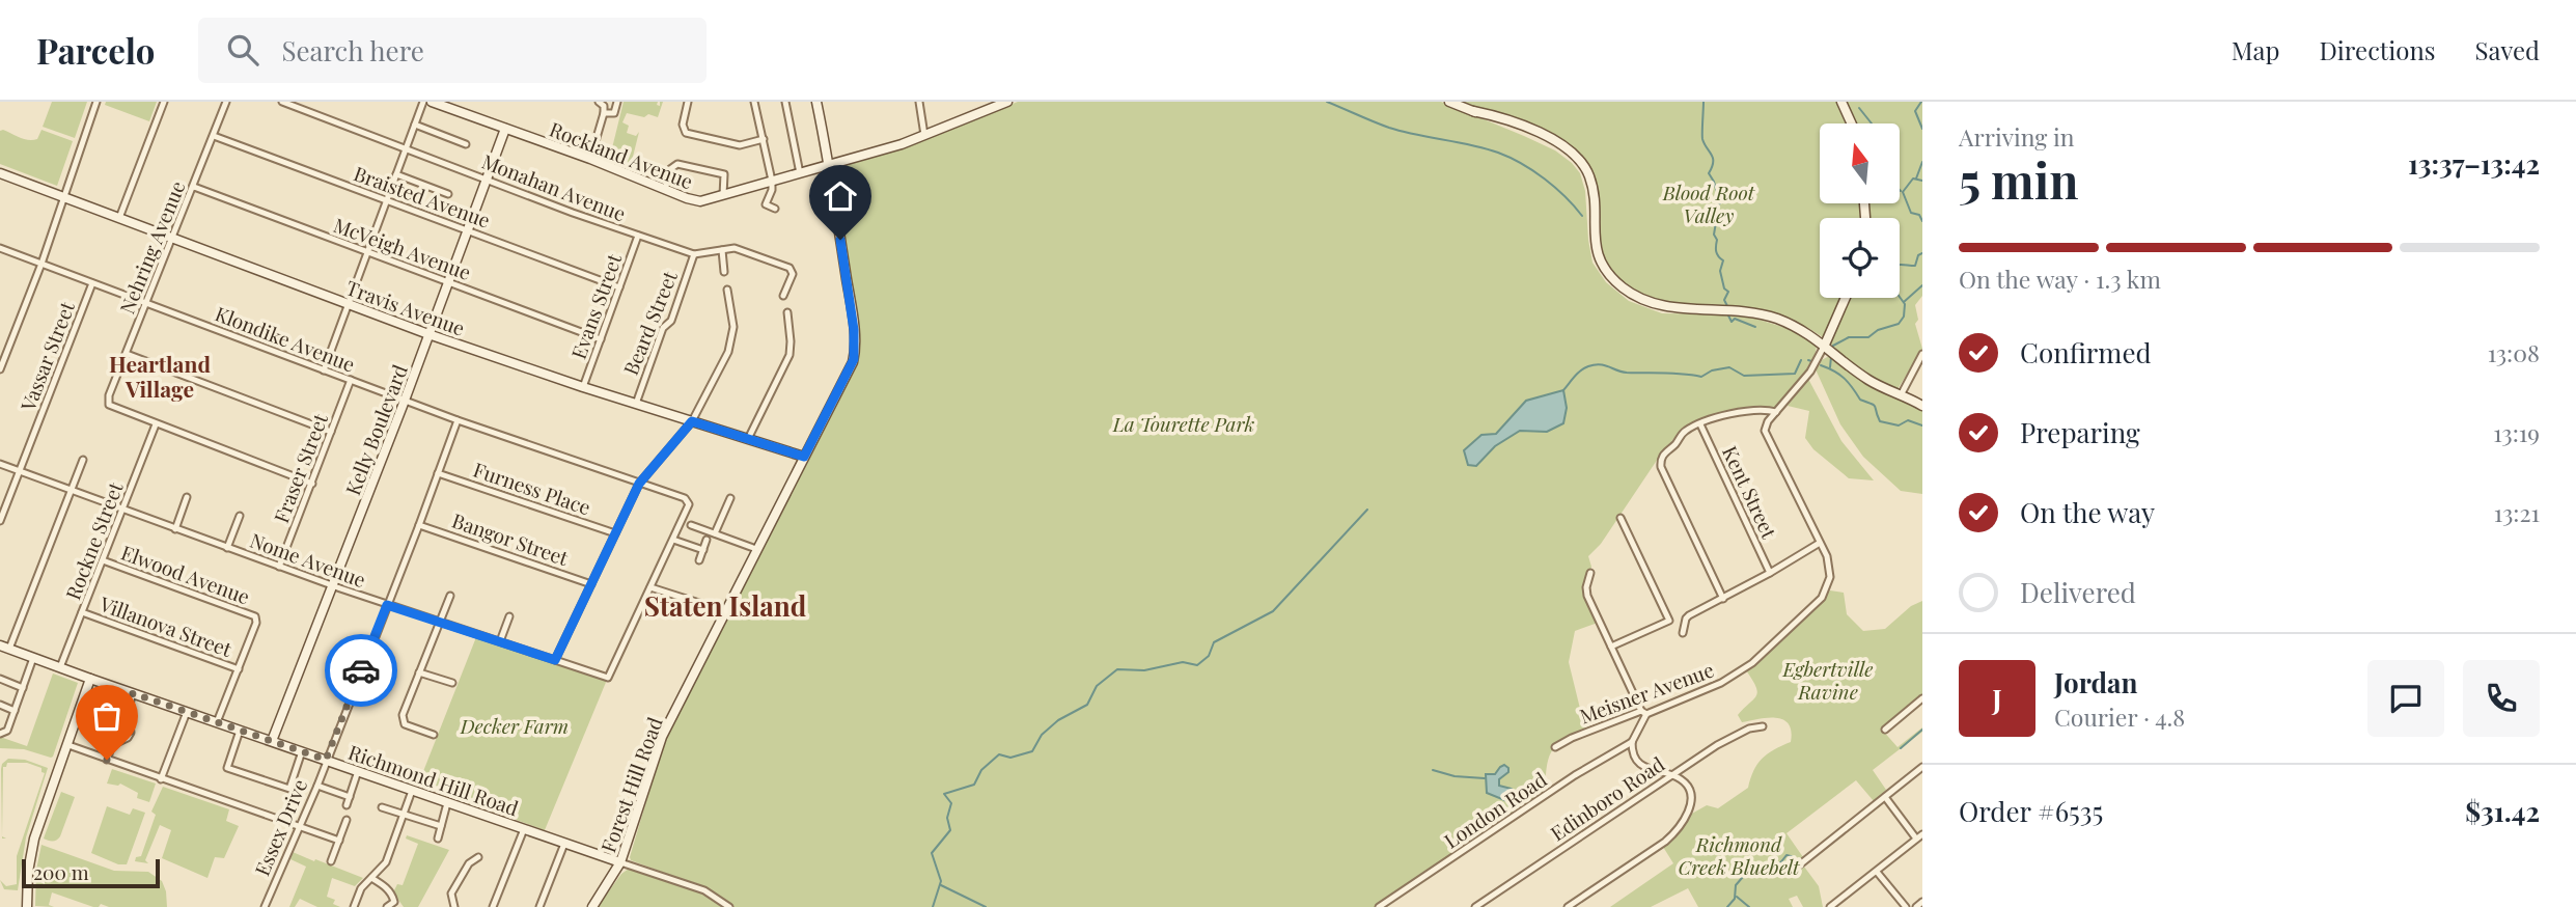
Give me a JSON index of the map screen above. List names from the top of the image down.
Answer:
{
  "streets": {
    "street": [
      "Rockland Avenue",
      "Monahan Avenue",
      "Braisted Avenue",
      "Nehring Avenue",
      "McVeigh Avenue",
      "Evans Street",
      "Travis Avenue",
      "Beard Street",
      "Klondike Avenue",
      "Vassar Street",
      "Kelly Boulevard",
      "Fraser Street",
      "Furness Place",
      "Kent Street",
      "Bangor Street",
      "Rockne Street",
      "Nome Avenue",
      "Elwood Avenue",
      "Villanova Street",
      "Meisner Avenue",
      "Richmond Hill Road",
      "Forest Hill Road",
      "Edinboro Road",
      "London Road",
      "Essex Drive"
    ]
  },
  "crossings": [
    ["Rockland Avenue", "Kelly Boulevard"],
    ["Rockland Avenue", "Forest Hill Road"],
    ["Monahan Avenue", "Evans Street"],
    ["Monahan Avenue", "Beard Street"],
    ["Monahan Avenue", "Kelly Boulevard"],
    ["Braisted Avenue", "Nehring Avenue"],
    ["Braisted Avenue", "Evans Street"],
    ["Braisted Avenue", "Kelly Boulevard"],
    ["Nehring Avenue", "McVeigh Avenue"],
    ["Nehring Avenue", "Travis Avenue"],
    ["Nehring Avenue", "Klondike Avenue"],
    ["Nehring Avenue", "Rockne Street"],
    ["McVeigh Avenue", "Evans Street"],
    ["McVeigh Avenue", "Kelly Boulevard"],
    ["Evans Street", "Travis Avenue"],
    ["Travis Avenue", "Beard Street"],
    ["Travis Avenue", "Kelly Boulevard"],
    ["Travis Avenue", "Forest Hill Road"],
    ["Klondike Avenue", "Vassar Street"],
    ["Klondike Avenue", "Kelly Boulevard"],
    ["Klondike Avenue", "Fraser Street"],
    ["Klondike Avenue", "Essex Drive"],
    ["Vassar Street", "Nome Avenue"],
    ["Kelly Boulevard", "Nome Avenue"],
    ["Kelly Boulevard", "Richmond Hill Road"],
    ["Fraser Street", "Nome Avenue"],
    ["Furness Place", "Essex Drive"],
    ["Bangor Street", "Essex Drive"],
    ["Rockne Street", "Nome Avenue"],
    ["Rockne Street", "Elwood Avenue"],
    ["Rockne Street", "Villanova Street"],
    ["Rockne Street", "Richmond Hill Road"],
    ["Nome Avenue", "Essex Drive"],
    ["Elwood Avenue", "Villanova Street"],
    ["Richmond Hill Road", "Forest Hill Road"],
    ["Richmond Hill Road", "Essex Drive"]
  ],
  "districts": ["Heartland Village", "Staten Island"],
  "parks": [
    "Blood Root Valley",
    "La Tourette Park",
    "Egbertville Ravine",
    "Decker Farm",
    "Richmond Creek Bluebelt"
  ],
  "scale_bar": "200 m",
  "north": "top",
  "page": {
    "header": "Parcelo",
    "search": "Search here",
    "nav": ["Map", "Directions", "Saved"],
    "heading": ["5 min", "Arriving in", "13:37–13:42"],
    "panel": [
      "Jordan",
      "Courier · 4.8",
      "Order #6535",
      "$31.42"
    ],
    "bar": "On the way · 1.3 km",
    "list": [
      ["Confirmed", "13:08"],
      ["Preparing", "13:19"],
      ["On the way", "13:21"],
      "Delivered"
    ],
    "round": "J",
    "scale": "200 m"
  }
}
